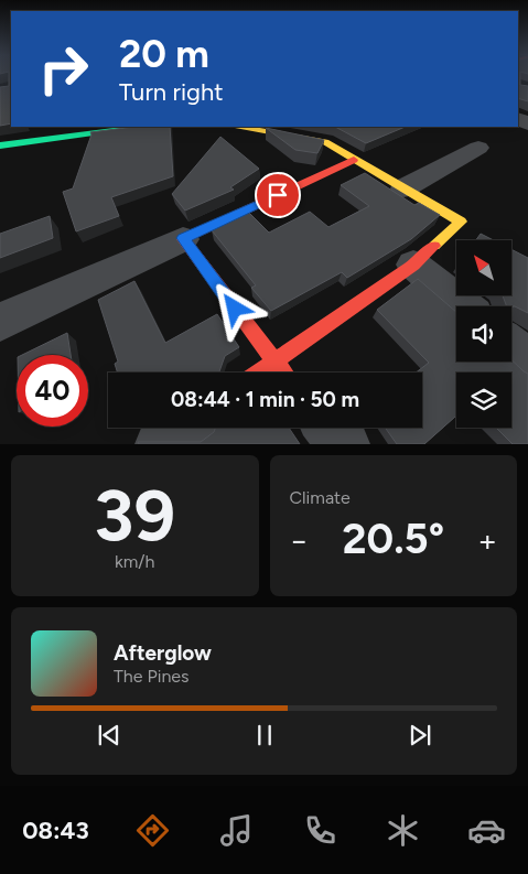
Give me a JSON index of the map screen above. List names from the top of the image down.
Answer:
{
  "north": "top left",
  "page": {
    "turn": ["20 m", "Turn right"],
    "limit": "40",
    "trip": "08:44 · 1 min · 50 m",
    "tile": [
      ["39", "km/h"],
      "Climate"
    ],
    "heat": ["−", "20.5°", "+"],
    "song": ["Afterglow", "The Pines"],
    "tabs": "08:43"
  }
}
